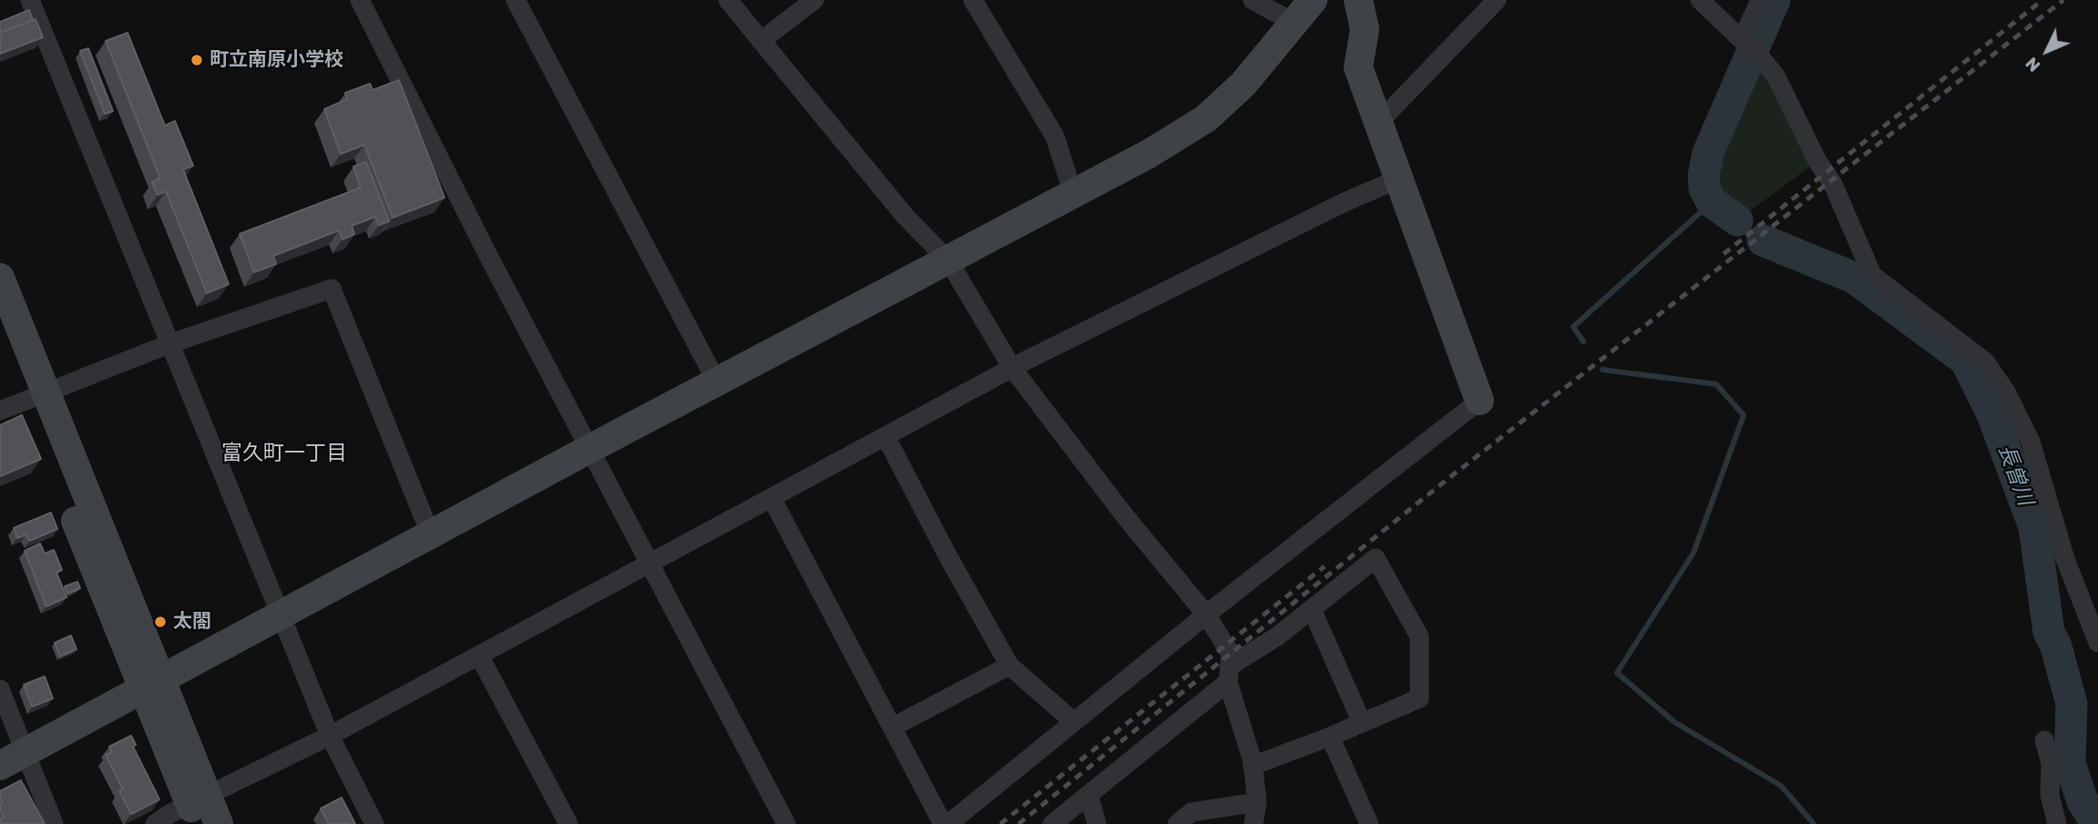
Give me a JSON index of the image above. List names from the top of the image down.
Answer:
{
  "districts": ["富久町一丁目"],
  "water": ["長曽川"],
  "places": ["町立南原小学校", "太閤"],
  "north": "bottom left"
}
